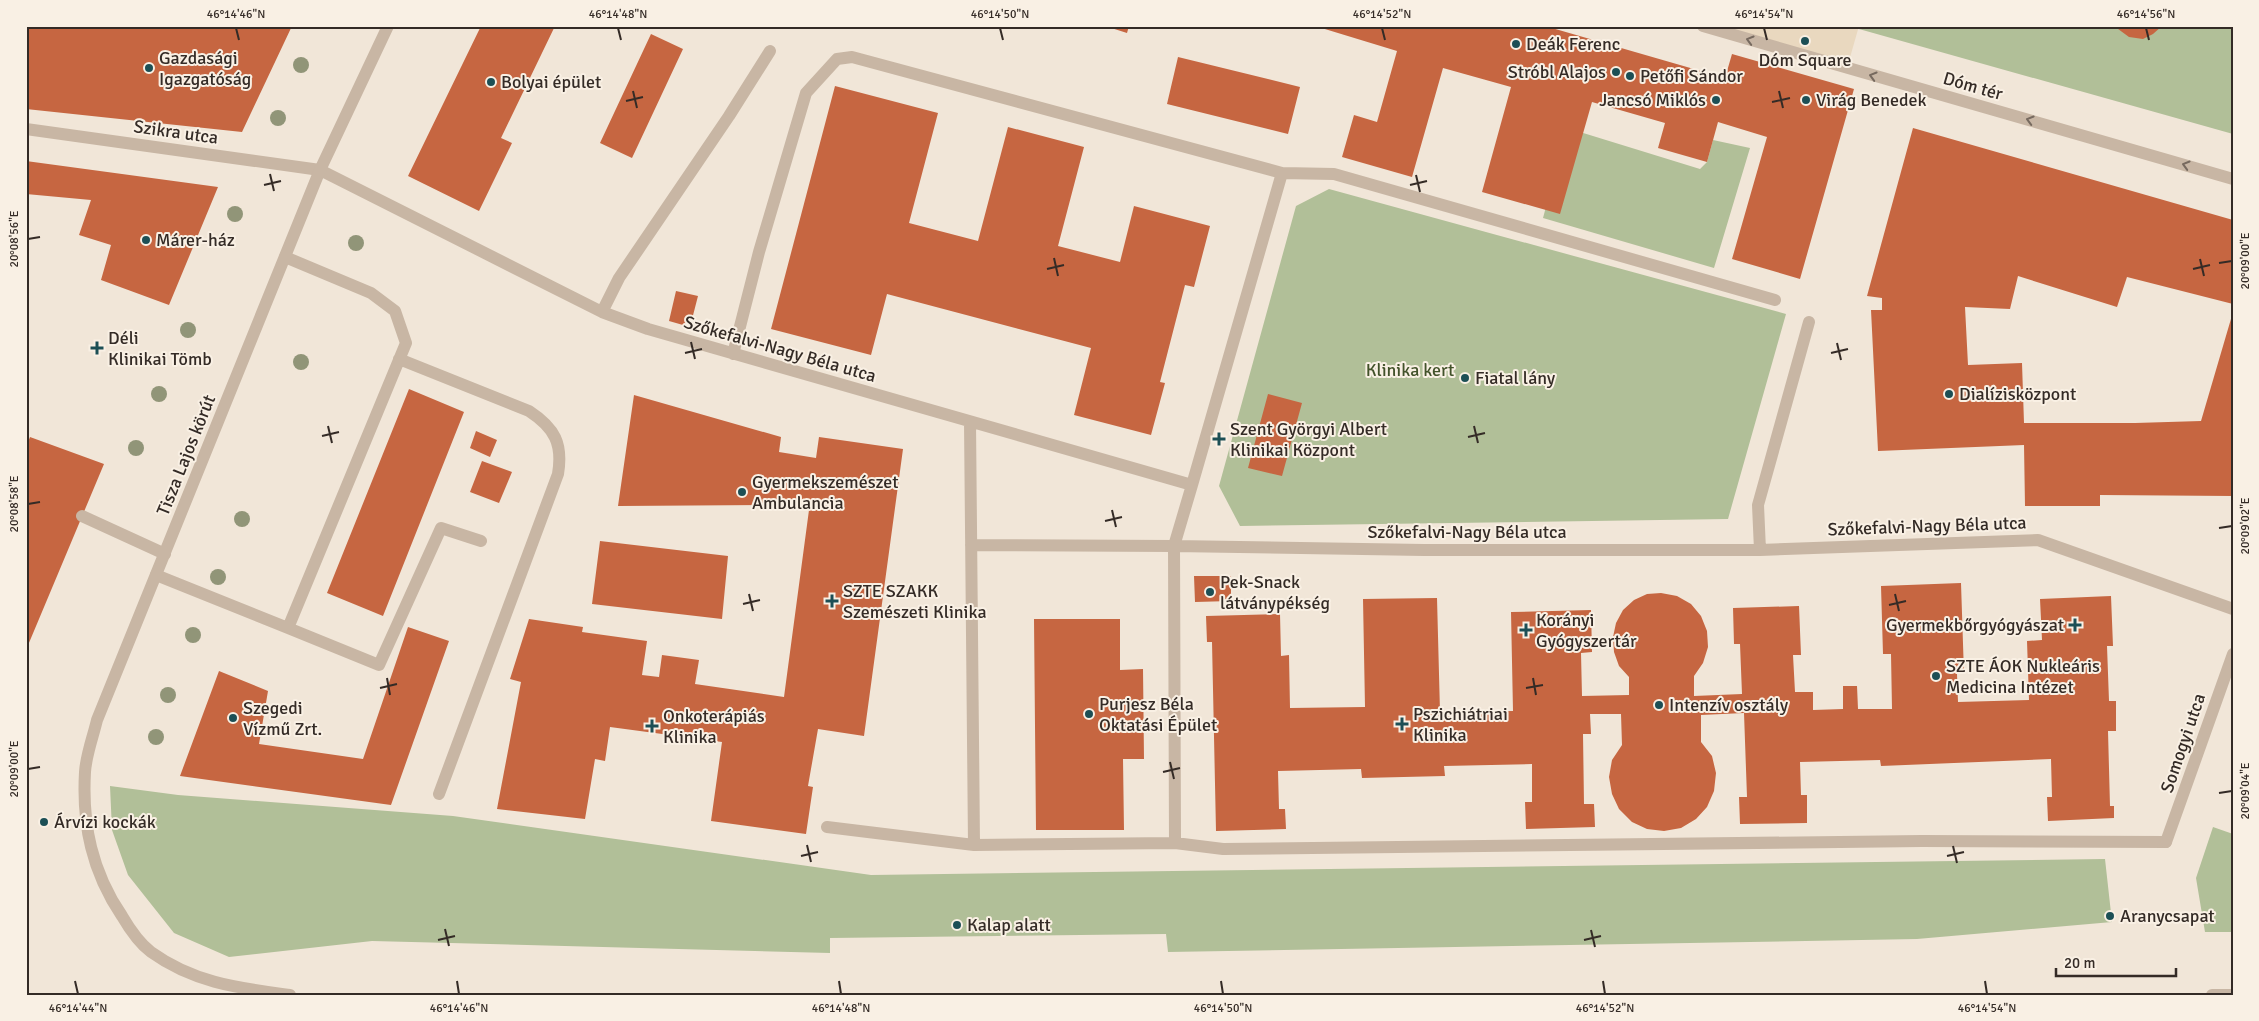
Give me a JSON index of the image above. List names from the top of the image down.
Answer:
{
  "streets": {
    "street": [
      "Dóm tér",
      "Szikra utca",
      "Szőkefalvi-Nagy Béla utca",
      "Tisza Lajos körút",
      "Somogyi utca"
    ]
  },
  "crossings": [
    ["Szikra utca", "Szőkefalvi-Nagy Béla utca"],
    ["Szikra utca", "Tisza Lajos körút"],
    ["Szőkefalvi-Nagy Béla utca", "Tisza Lajos körút"]
  ],
  "one_way": ["Dóm tér"],
  "parks": ["Klinika kert"],
  "places": {
    "other": [
      "Dóm Square",
      "Deák Ferenc",
      "Gazdasági Igazgatóság",
      "Stróbl Alajos",
      "Petőfi Sándor",
      "Bolyai épület",
      "Jancsó Miklós",
      "Virág Benedek",
      "Márer-ház",
      "Fiatal lány",
      "Dialízisközpont",
      "Gyermekszemészet Ambulancia",
      "Pek-Snack látványpékség",
      "SZTE ÁOK Nukleáris Medicina Intézet",
      "Intenzív osztály",
      "Purjesz Béla Oktatási Épület",
      "Szegedi Vízmű Zrt.",
      "Árvízi kockák",
      "Aranycsapat",
      "Kalap alatt"
    ],
    "health": [
      "Déli Klinikai Tömb",
      "Szent Györgyi Albert Klinikai Központ",
      "SZTE SZAKK Szemészeti Klinika",
      "Gyermekbőrgyógyászat",
      "Korányi Gyógyszertár",
      "Pszichiátriai Klinika",
      "Onkoterápiás Klinika"
    ]
  },
  "scale_bar": "20 m",
  "coordinates": [
    "46°14'46\"N",
    "46°14'48\"N",
    "46°14'50\"N",
    "46°14'52\"N",
    "46°14'54\"N",
    "46°14'56\"N",
    "20°08'56\"E",
    "20°09'00\"E",
    "20°08'58\"E",
    "20°09'02\"E",
    "20°09'04\"E",
    "46°14'44\"N"
  ]
}
